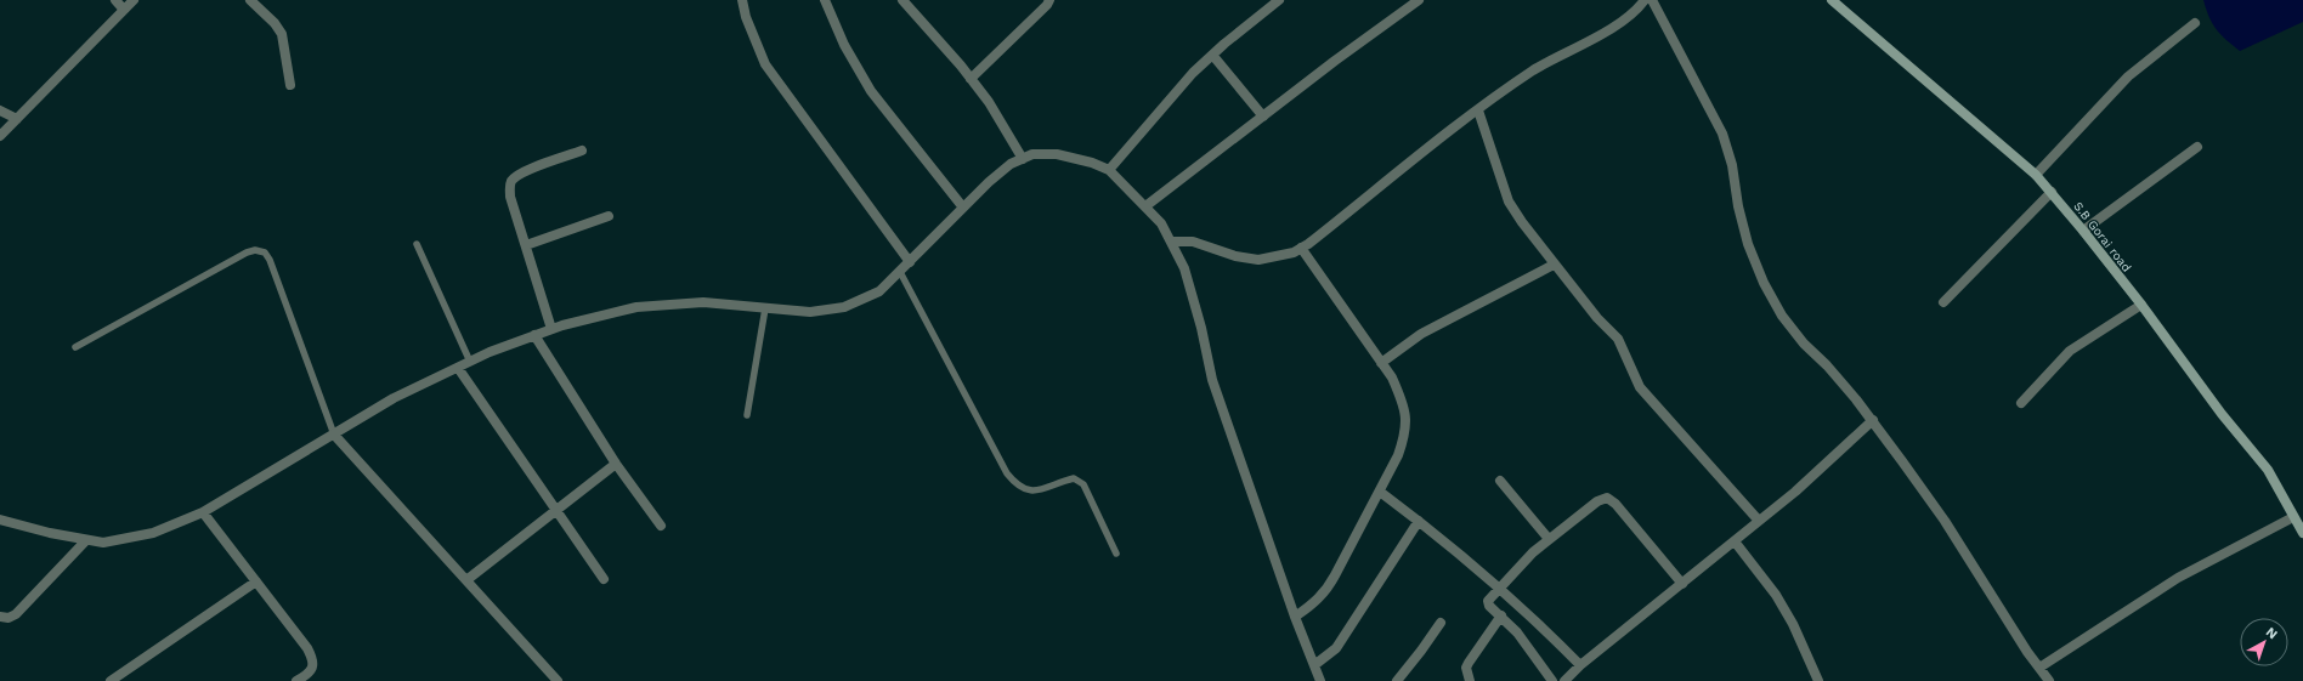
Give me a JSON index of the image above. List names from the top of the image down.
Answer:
{
  "streets": {
    "street": ["S.B Gorai road"]
  },
  "north": "top right"
}
